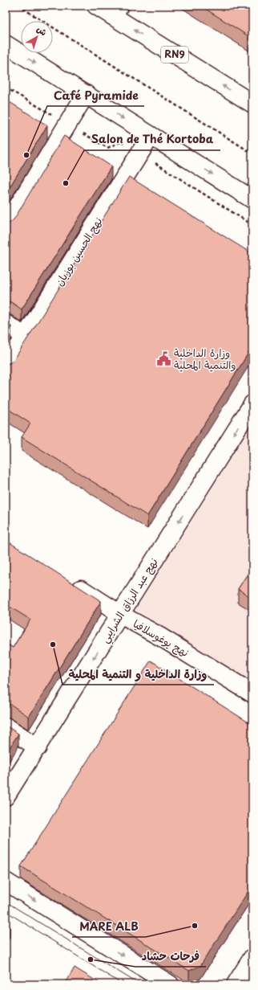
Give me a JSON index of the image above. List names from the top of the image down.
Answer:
{
  "streets": {
    "street": [
      "RN9",
      "نهج الحسين بوزيان",
      "نهج عبد الرزاق الشرايبي",
      "نهج يوغوسلافيا"
    ]
  },
  "crossings": [
    ["نهج عبد الرزاق الشرايبي", "نهج يوغوسلافيا"]
  ],
  "one_way": ["نهج عبد الرزاق الشرايبي"],
  "places": {
    "other": [
      "Café Pyramide",
      "Salon de Thé Kortoba",
      "وزارة الداخلية و التنمية المحلية",
      "MARE ALB",
      "فرحات حشاد"
    ],
    "public building": ["وزارة الداخلية والتنمية المحلية"]
  },
  "north": "top right"
}
